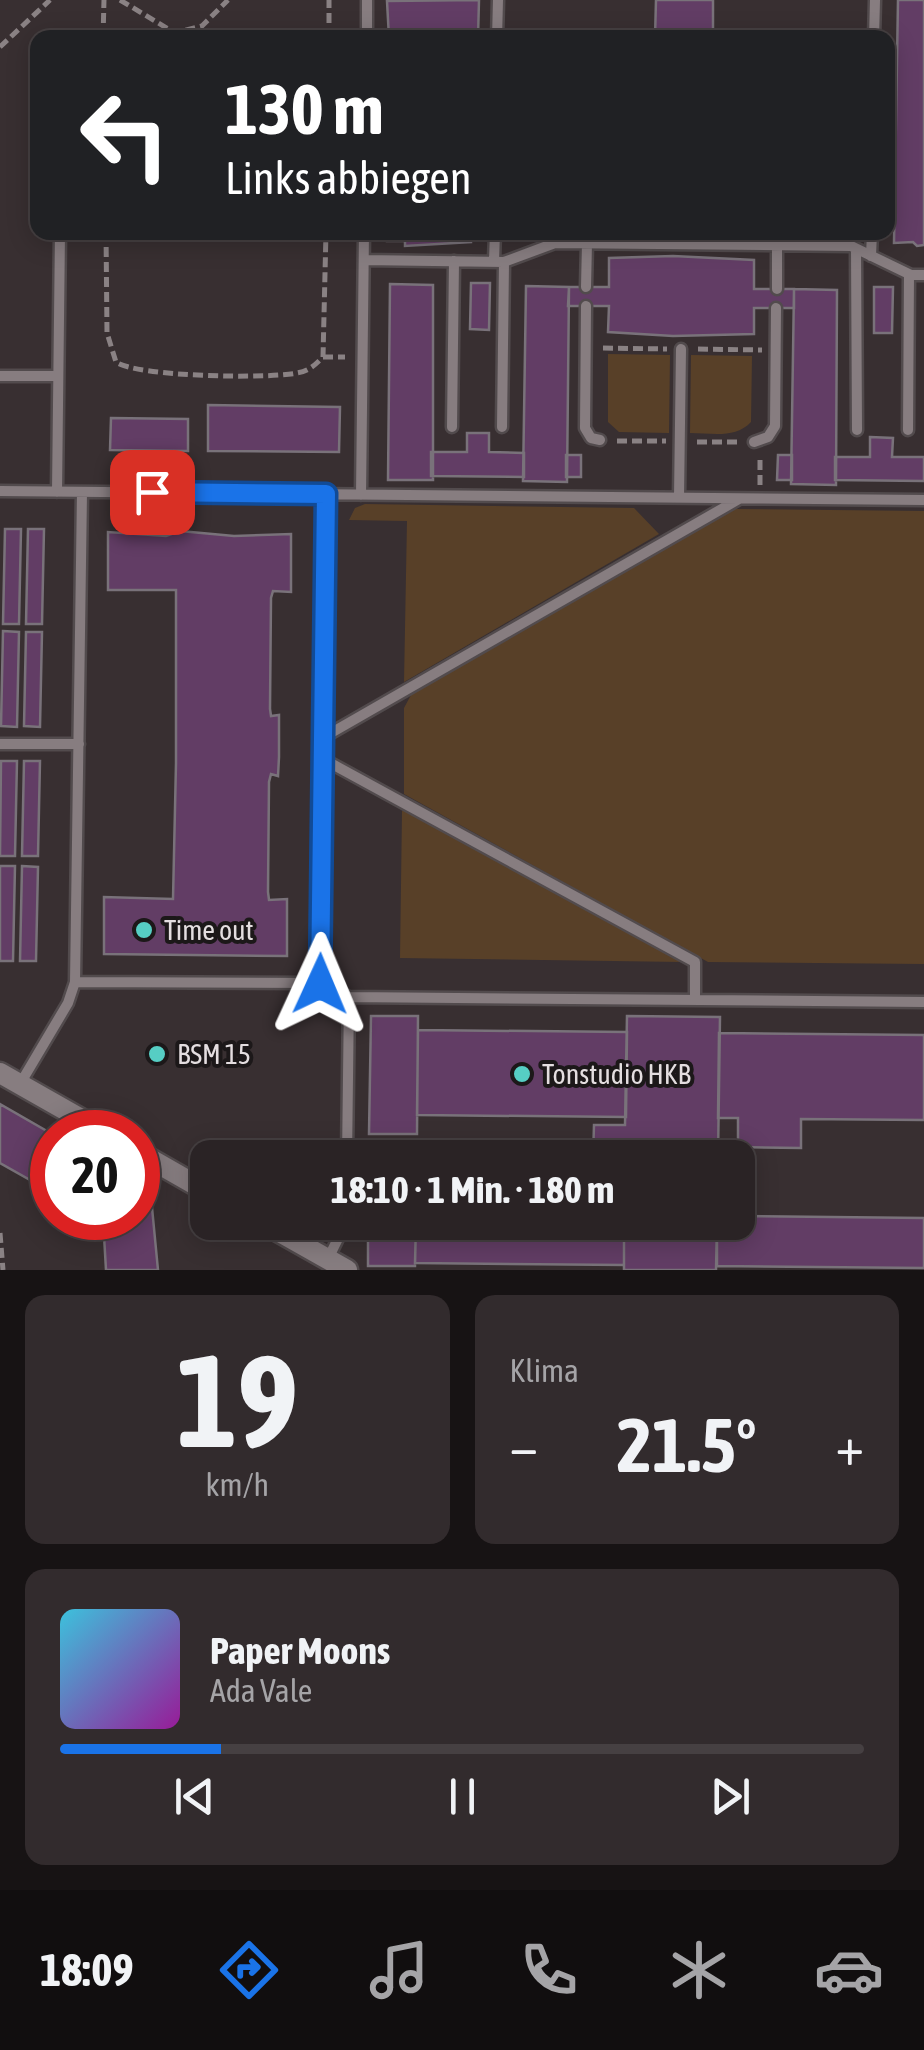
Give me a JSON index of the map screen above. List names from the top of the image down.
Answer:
{
  "places": ["Time out", "BSM 15", "Tonstudio HKB"],
  "page": {
    "turn": ["130 m", "Links abbiegen"],
    "limit": "20",
    "trip": "18:10 · 1 Min. · 180 m",
    "tile": [
      ["19", "km/h"],
      "Klima"
    ],
    "heat": ["−", "21.5°", "+"],
    "song": ["Paper Moons", "Ada Vale"],
    "tabs": "18:09"
  }
}
